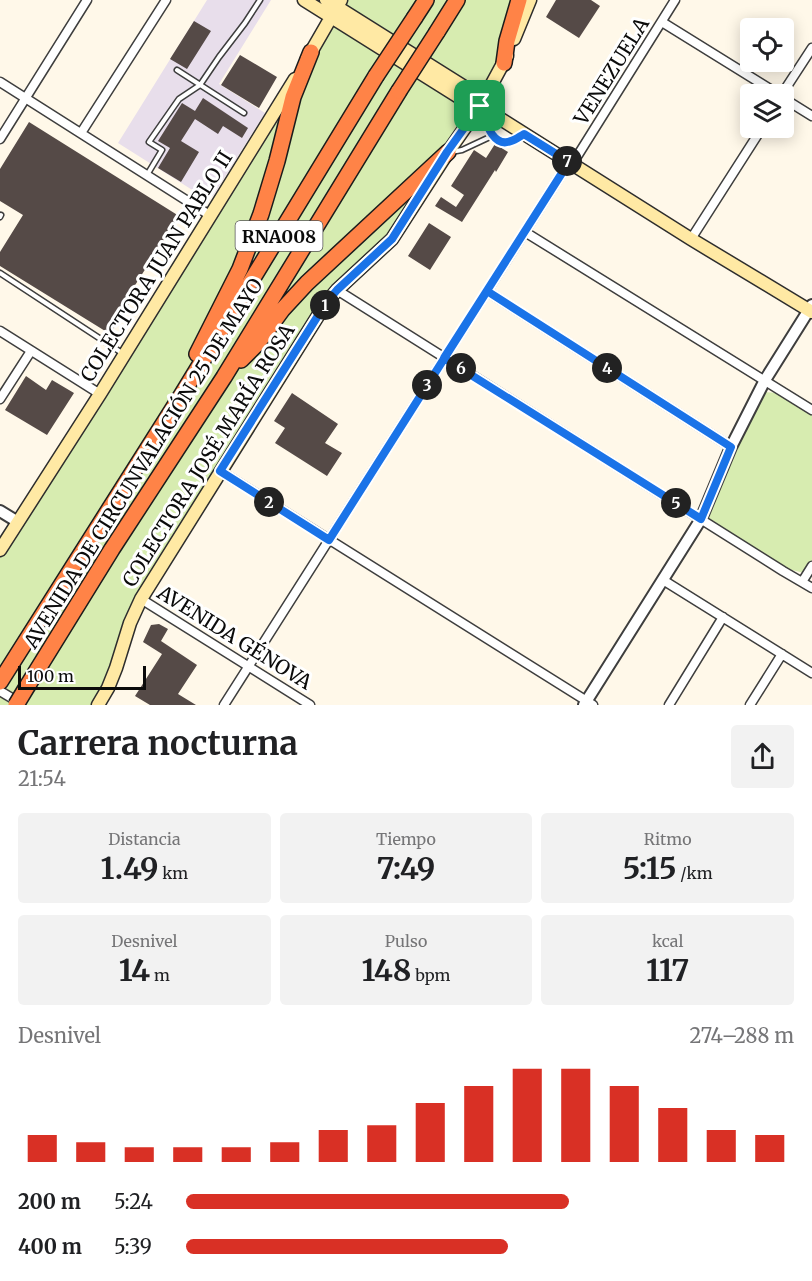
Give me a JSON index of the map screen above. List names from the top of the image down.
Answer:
{
  "streets": {
    "highway": ["RNA008", "AVENIDA DE CIRCUNVALACIÓN 25 DE MAYO"],
    "main road": ["COLECTORA JUAN PABLO II", "COLECTORA JOSÉ MARÍA ROSA"],
    "street": ["VENEZUELA", "AVENIDA GÉNOVA"]
  },
  "crossings": [
    ["VENEZUELA", "AVENIDA GÉNOVA"],
    ["COLECTORA JOSÉ MARÍA ROSA", "AVENIDA GÉNOVA"]
  ],
  "scale_bar": "100 m",
  "page": {
    "pins": [
      "7",
      "1",
      "4",
      "6",
      "3",
      "2",
      "5"
    ],
    "scale": "100 m",
    "heading": ["Carrera nocturna", "21:54"],
    "stats": [
      ["Distancia", "1.49 km"],
      ["Tiempo", "7:49"],
      ["Ritmo", "5:15 /km"],
      ["Desnivel", "14 m"],
      ["Pulso", "148 bpm"],
      ["kcal", "117"]
    ],
    "chart": ["Desnivel", "274–288 m"],
    "list": [
      {
        "name": "200 m",
        "note": "5:24"
      },
      {
        "name": "400 m",
        "note": "5:39"
      }
    ]
  }
}
